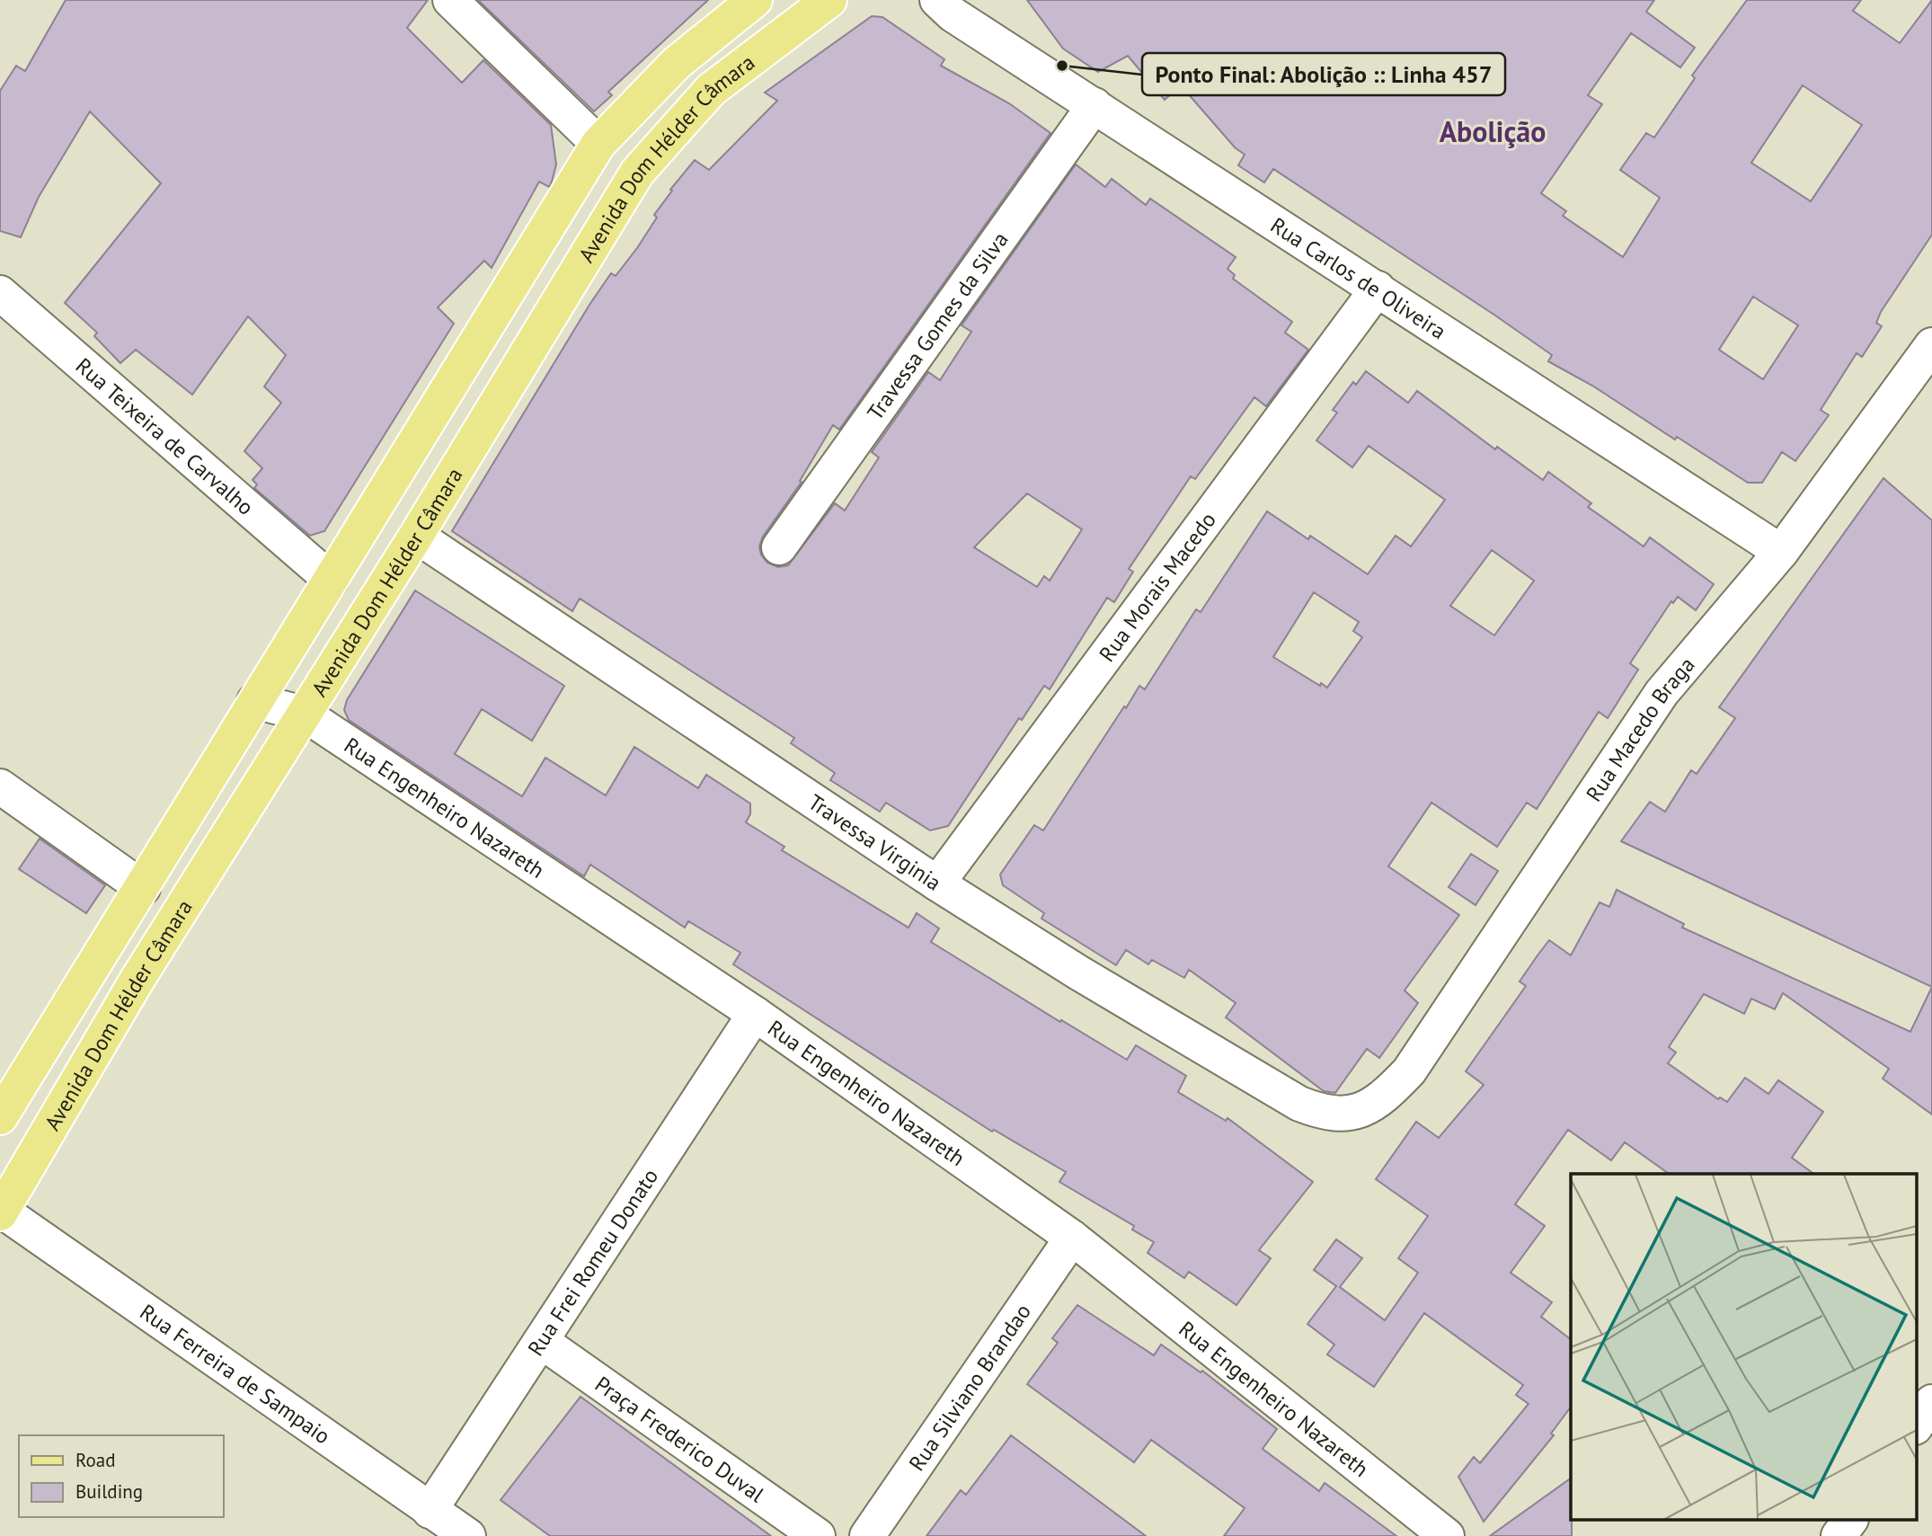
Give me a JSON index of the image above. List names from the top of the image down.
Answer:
{
  "streets": {
    "main road": ["Avenida Dom Hélder Câmara"],
    "street": [
      "Rua Carlos de Oliveira",
      "Travessa Gomes da Silva",
      "Rua Teixeira de Carvalho",
      "Rua Morais Macedo",
      "Rua Macedo Braga",
      "Rua Engenheiro Nazareth",
      "Travessa Virginia",
      "Rua Frei Romeu Donato",
      "Rua Ferreira de Sampaio",
      "Rua Silviano Brandao",
      "Praça Frederico Duval"
    ]
  },
  "crossings": [
    ["Avenida Dom Hélder Câmara", "Rua Teixeira de Carvalho"],
    ["Avenida Dom Hélder Câmara", "Rua Engenheiro Nazareth"],
    ["Avenida Dom Hélder Câmara", "Travessa Virginia"],
    ["Avenida Dom Hélder Câmara", "Rua Ferreira de Sampaio"],
    ["Rua Carlos de Oliveira", "Travessa Gomes da Silva"],
    ["Rua Carlos de Oliveira", "Rua Morais Macedo"],
    ["Rua Carlos de Oliveira", "Rua Macedo Braga"],
    ["Rua Morais Macedo", "Travessa Virginia"],
    ["Rua Macedo Braga", "Travessa Virginia"],
    ["Rua Engenheiro Nazareth", "Rua Frei Romeu Donato"],
    ["Rua Engenheiro Nazareth", "Rua Silviano Brandao"],
    ["Rua Frei Romeu Donato", "Rua Ferreira de Sampaio"],
    ["Rua Frei Romeu Donato", "Praça Frederico Duval"]
  ],
  "districts": ["Abolição"],
  "places": ["Ponto Final: Abolição :: Linha 457"],
  "legend": ["Road", "Building"]
}
